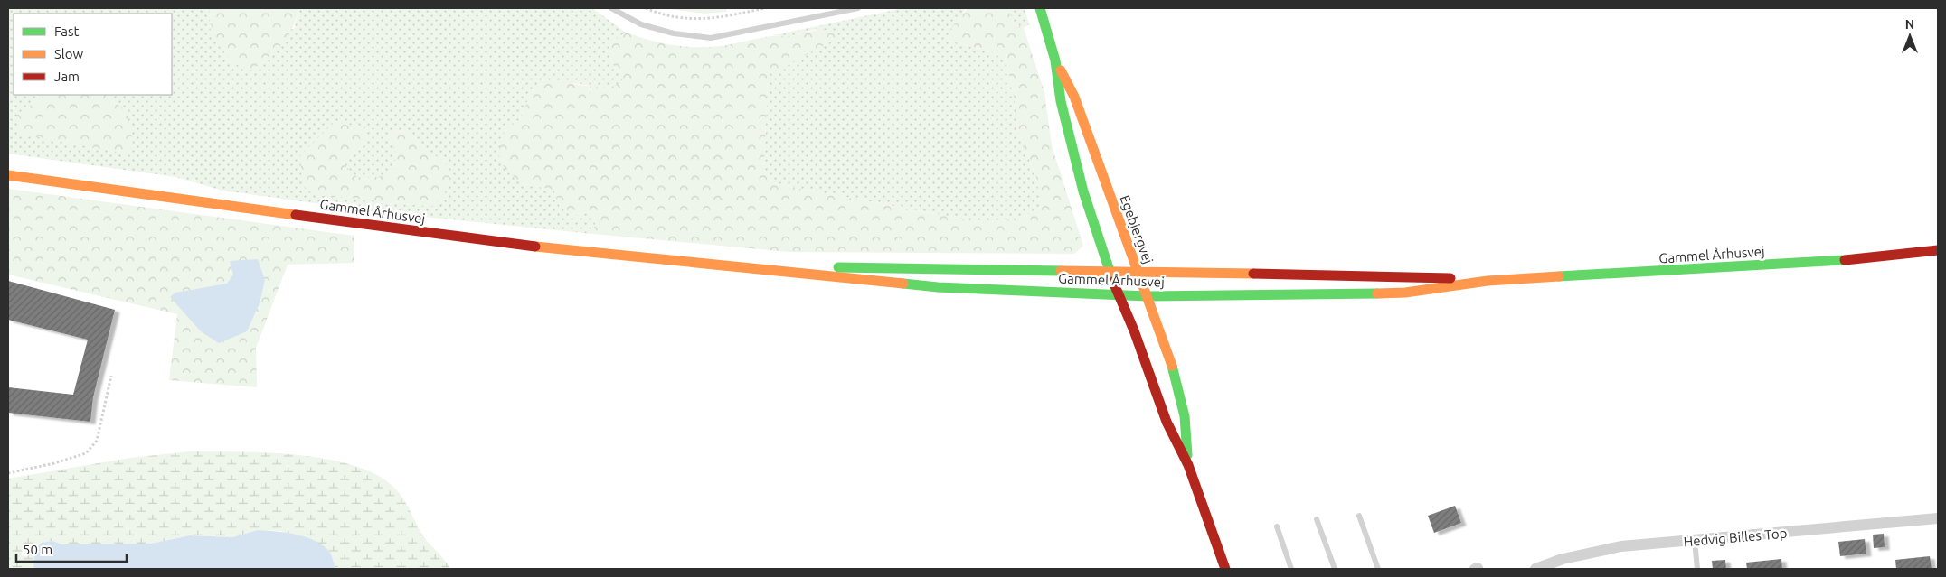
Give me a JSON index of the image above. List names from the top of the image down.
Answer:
{
  "streets": {
    "main road": ["Gammel Århusvej", "Egebjergvej"],
    "street": ["Hedvig Billes Top"]
  },
  "crossings": [
    ["Gammel Århusvej", "Egebjergvej"]
  ],
  "legend": ["Fast", "Slow", "Jam"],
  "scale_bar": "50 m",
  "north": "top"
}
